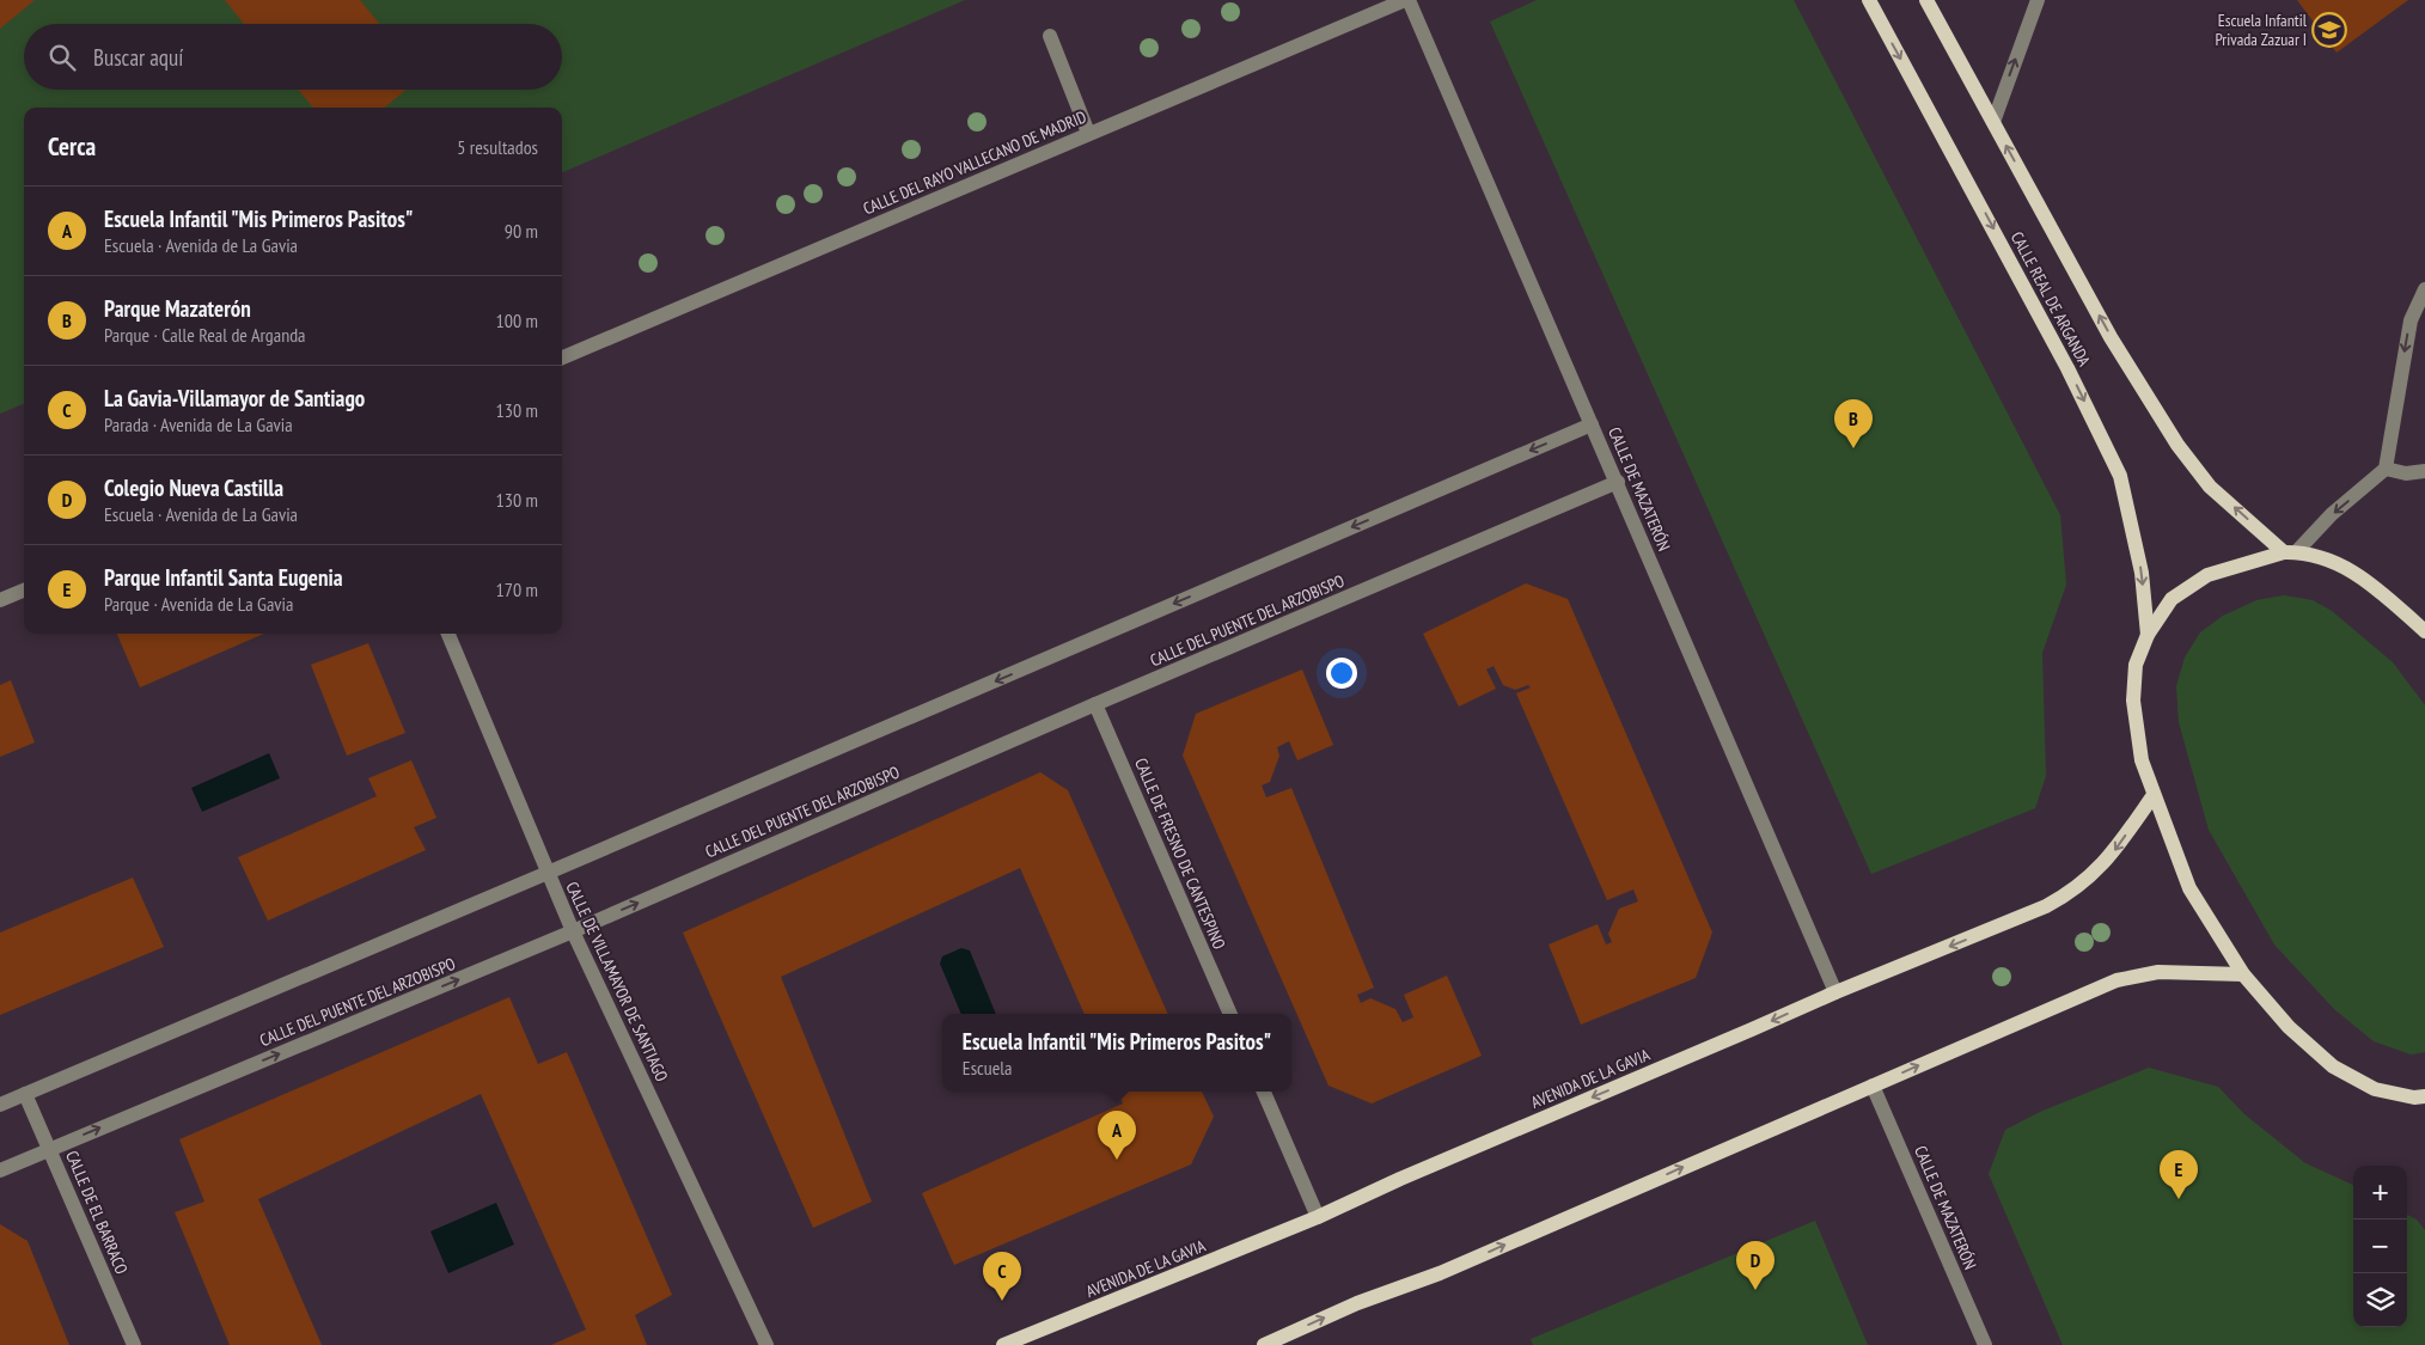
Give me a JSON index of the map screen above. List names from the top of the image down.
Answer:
{
  "streets": {
    "main road": ["CALLE REAL DE ARGANDA", "AVENIDA DE LA GAVIA"],
    "street": [
      "CALLE DEL RAYO VALLECANO DE MADRID",
      "CALLE DE MAZATERÓN",
      "CALLE DEL PUENTE DEL ARZOBISPO",
      "CALLE DE FRESNO DE CANTESPINO",
      "CALLE DE VILLAMAYOR DE SANTIAGO",
      "CALLE DE EL BARRACO"
    ]
  },
  "crossings": [
    ["CALLE DEL RAYO VALLECANO DE MADRID", "CALLE DE MAZATERÓN"],
    ["CALLE DE MAZATERÓN", "CALLE DEL PUENTE DEL ARZOBISPO"],
    ["CALLE DE MAZATERÓN", "AVENIDA DE LA GAVIA"],
    ["CALLE DEL PUENTE DEL ARZOBISPO", "CALLE DE FRESNO DE CANTESPINO"],
    ["CALLE DEL PUENTE DEL ARZOBISPO", "CALLE DE VILLAMAYOR DE SANTIAGO"],
    ["CALLE DEL PUENTE DEL ARZOBISPO", "CALLE DE EL BARRACO"]
  ],
  "places": {
    "school or university": ["Escuela Infantil Privada Zazuar I"]
  },
  "page": {
    "search": "Buscar aquí",
    "heading": ["Cerca", "5 resultados"],
    "list": [
      {
        "mark": "A",
        "name": "Escuela Infantil \"Mis Primeros Pasitos\"",
        "note": "Escuela · Avenida de La Gavia",
        "value": "90 m"
      },
      {
        "mark": "B",
        "name": "Parque Mazaterón",
        "note": "Parque · Calle Real de Arganda",
        "value": "100 m"
      },
      {
        "mark": "C",
        "name": "La Gavia-Villamayor de Santiago",
        "note": "Parada · Avenida de La Gavia",
        "value": "130 m"
      },
      {
        "mark": "D",
        "name": "Colegio Nueva Castilla",
        "note": "Escuela · Avenida de La Gavia",
        "value": "130 m"
      },
      {
        "mark": "E",
        "name": "Parque Infantil Santa Eugenia",
        "note": "Parque · Avenida de La Gavia",
        "value": "170 m"
      }
    ],
    "pins": [
      "B",
      "A",
      "E",
      "D",
      "C"
    ],
    "popup": ["Escuela Infantil \"Mis Primeros Pasitos\"", "Escuela"],
    "map_buttons": ["+", "−"]
  }
}
